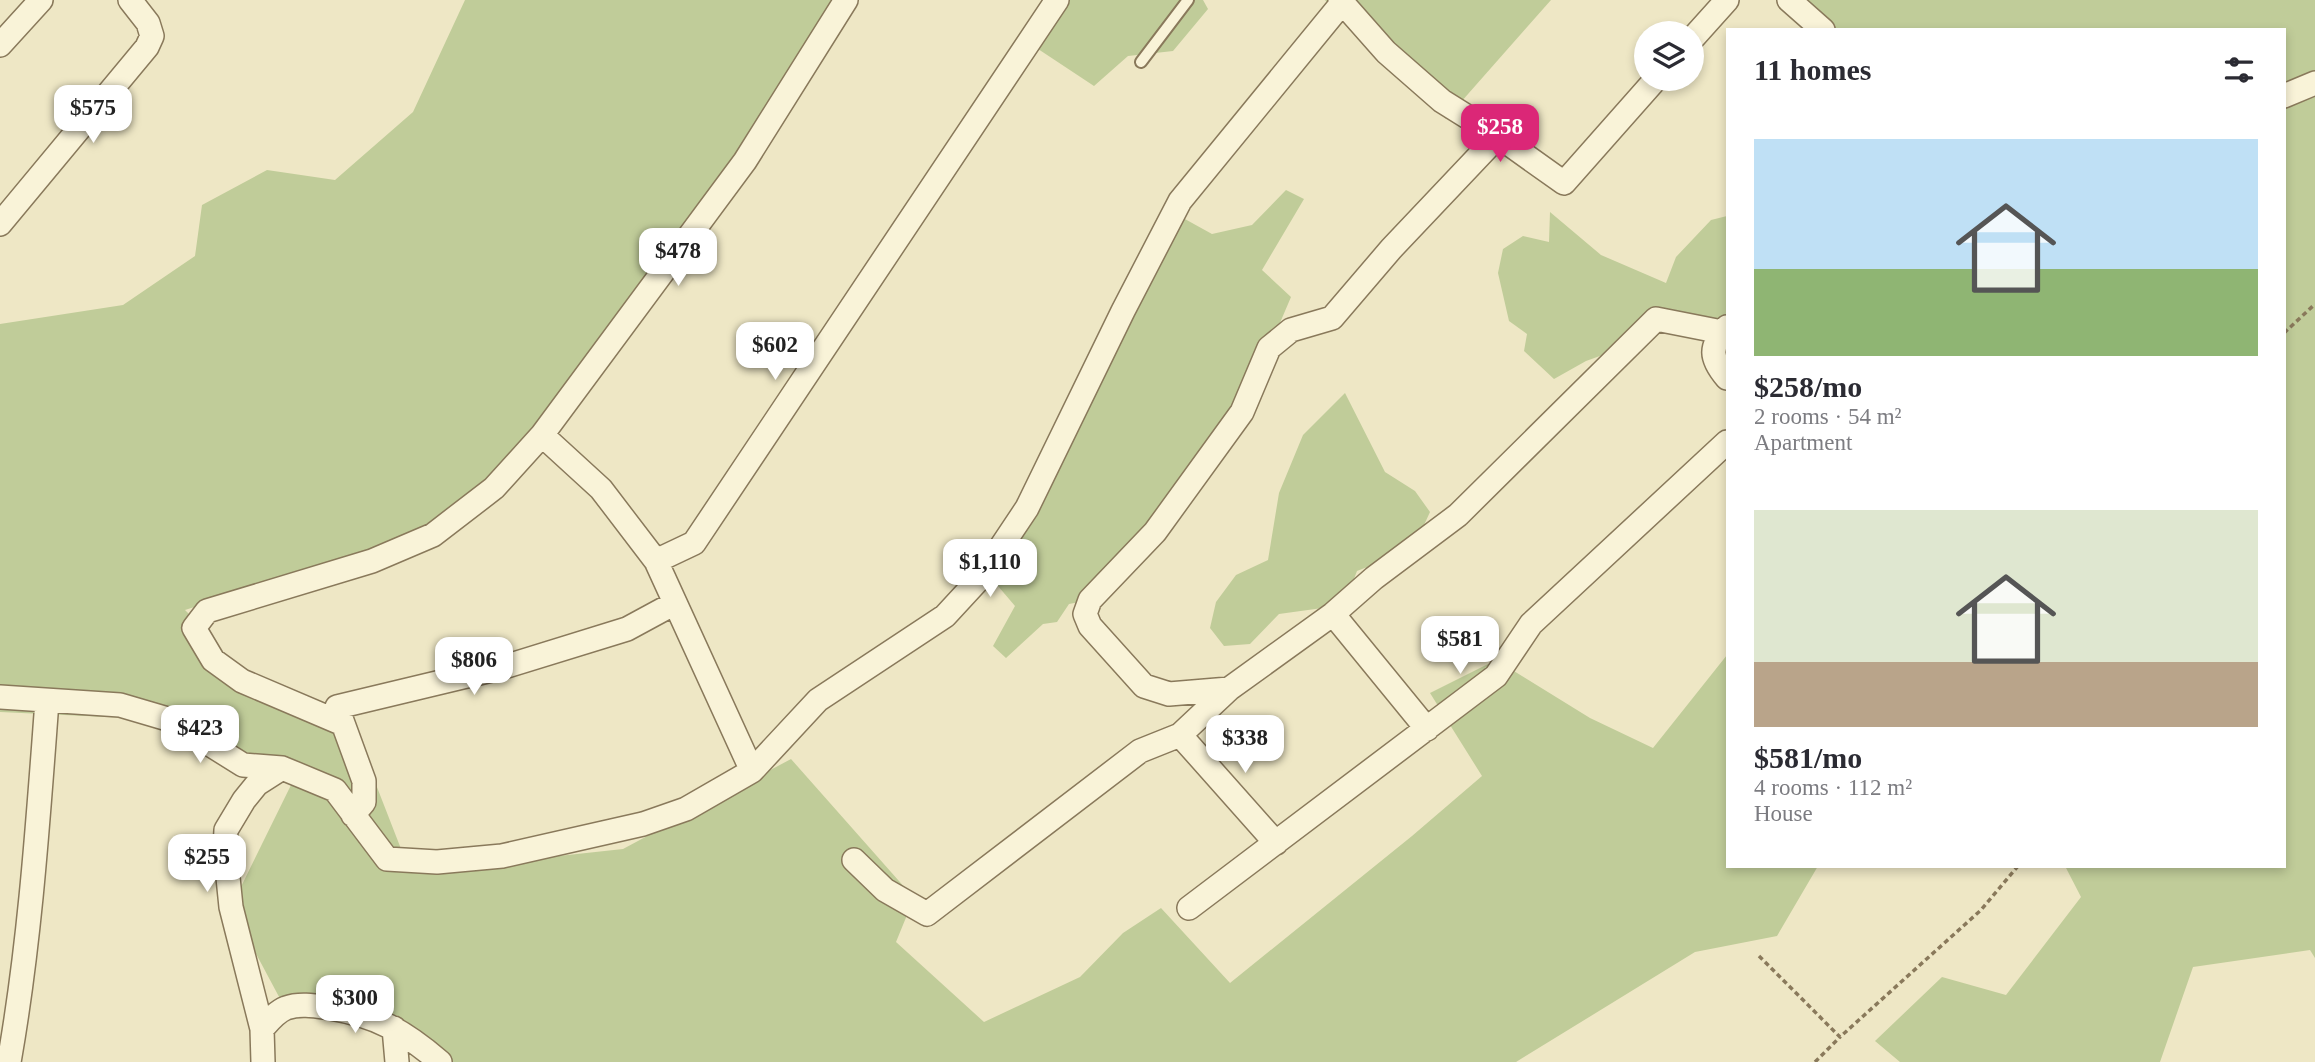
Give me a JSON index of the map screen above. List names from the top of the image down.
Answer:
{
  "page": {
    "heading": "11 homes",
    "price": [
      "$575",
      "$258",
      "$478",
      "$602",
      "$1,110",
      "$581",
      "$806",
      "$423",
      "$338",
      "$255",
      "$300"
    ],
    "list": [
      {
        "name": "$258/mo",
        "note": "2 rooms · 54 m² · Apartment"
      },
      {
        "name": "$581/mo",
        "note": "4 rooms · 112 m² · House"
      }
    ]
  }
}
